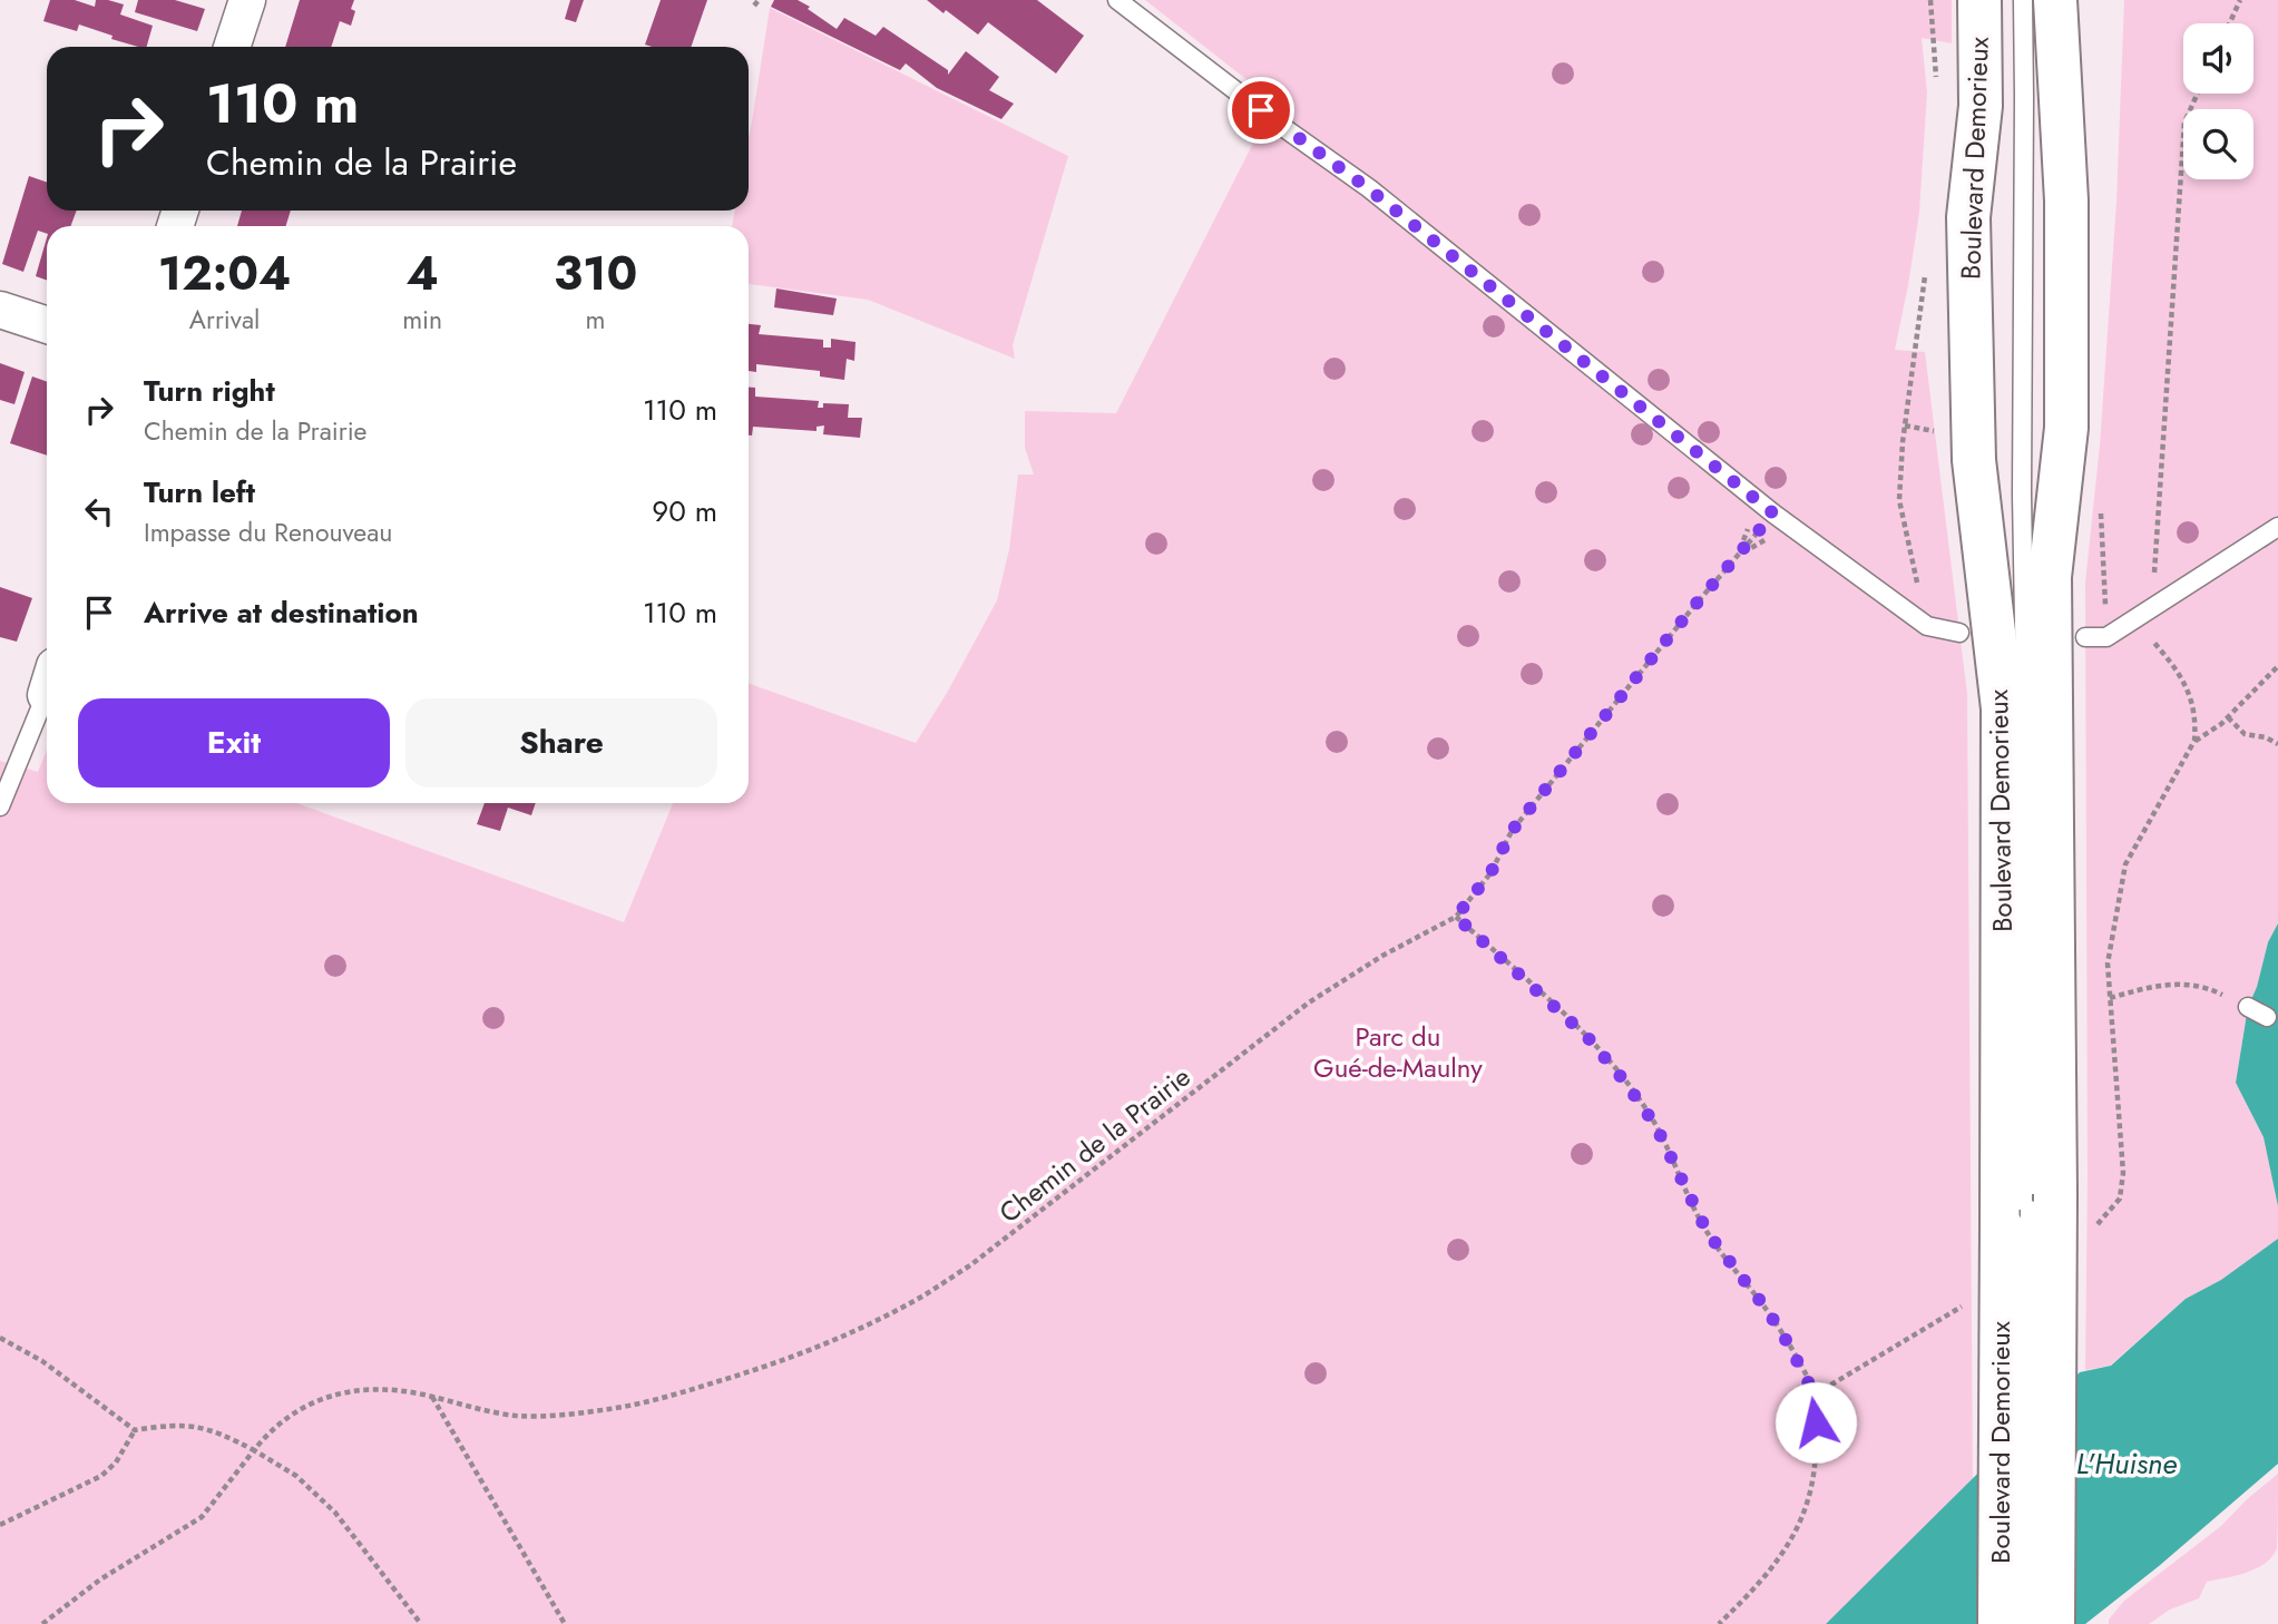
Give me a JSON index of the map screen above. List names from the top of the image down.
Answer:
{
  "streets": {
    "main road": ["Boulevard Demorieux"],
    "path": ["Chemin de la Prairie"]
  },
  "water": ["L'Huisne"],
  "parks": ["Parc du Gué-de-Maulny"],
  "page": {
    "turn": ["110 m", "Chemin de la Prairie"],
    "eta": [
      "12:04",
      "Arrival",
      "4",
      "min",
      "310",
      "m"
    ],
    "list": [
      {
        "name": "Turn right",
        "note": "Chemin de la Prairie",
        "value": "110 m"
      },
      {
        "name": "Turn left",
        "note": "Impasse du Renouveau",
        "value": "90 m"
      },
      {
        "name": "Arrive at destination",
        "value": "110 m"
      }
    ],
    "buttons": ["Exit", "Share"]
  }
}
